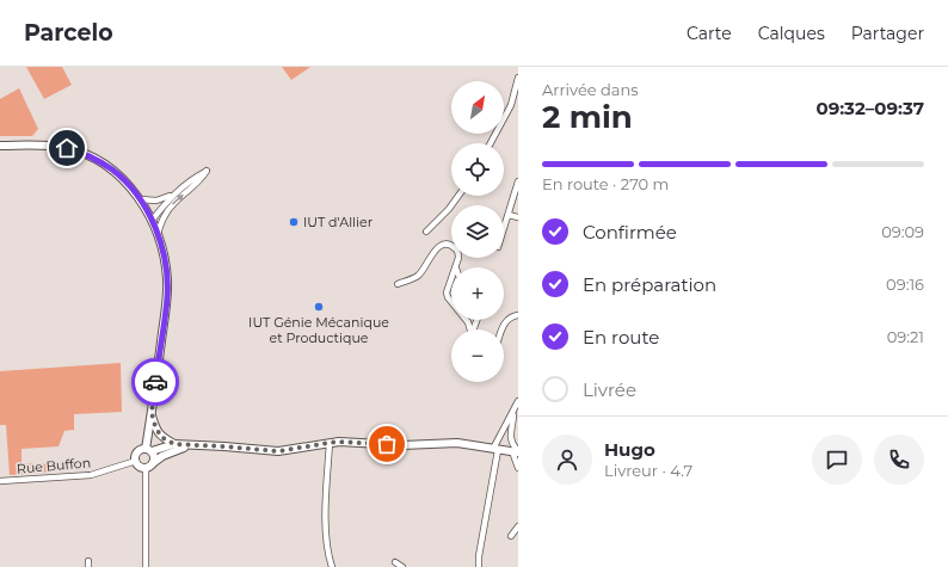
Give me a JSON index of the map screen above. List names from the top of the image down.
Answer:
{
  "streets": {
    "street": ["Rue Buffon"]
  },
  "places": ["IUT d'Allier", "IUT Génie Mécanique et Productique"],
  "north": "top right",
  "page": {
    "header": "Parcelo",
    "nav": ["Carte", "Calques", "Partager"],
    "heading": ["2 min", "Arrivée dans", "09:32–09:37"],
    "panel": ["Hugo", "Livreur · 4.7"],
    "map_buttons": ["+", "−"],
    "bar": "En route · 270 m",
    "list": [
      ["Confirmée", "09:09"],
      ["En préparation", "09:16"],
      ["En route", "09:21"],
      "Livrée"
    ]
  }
}
